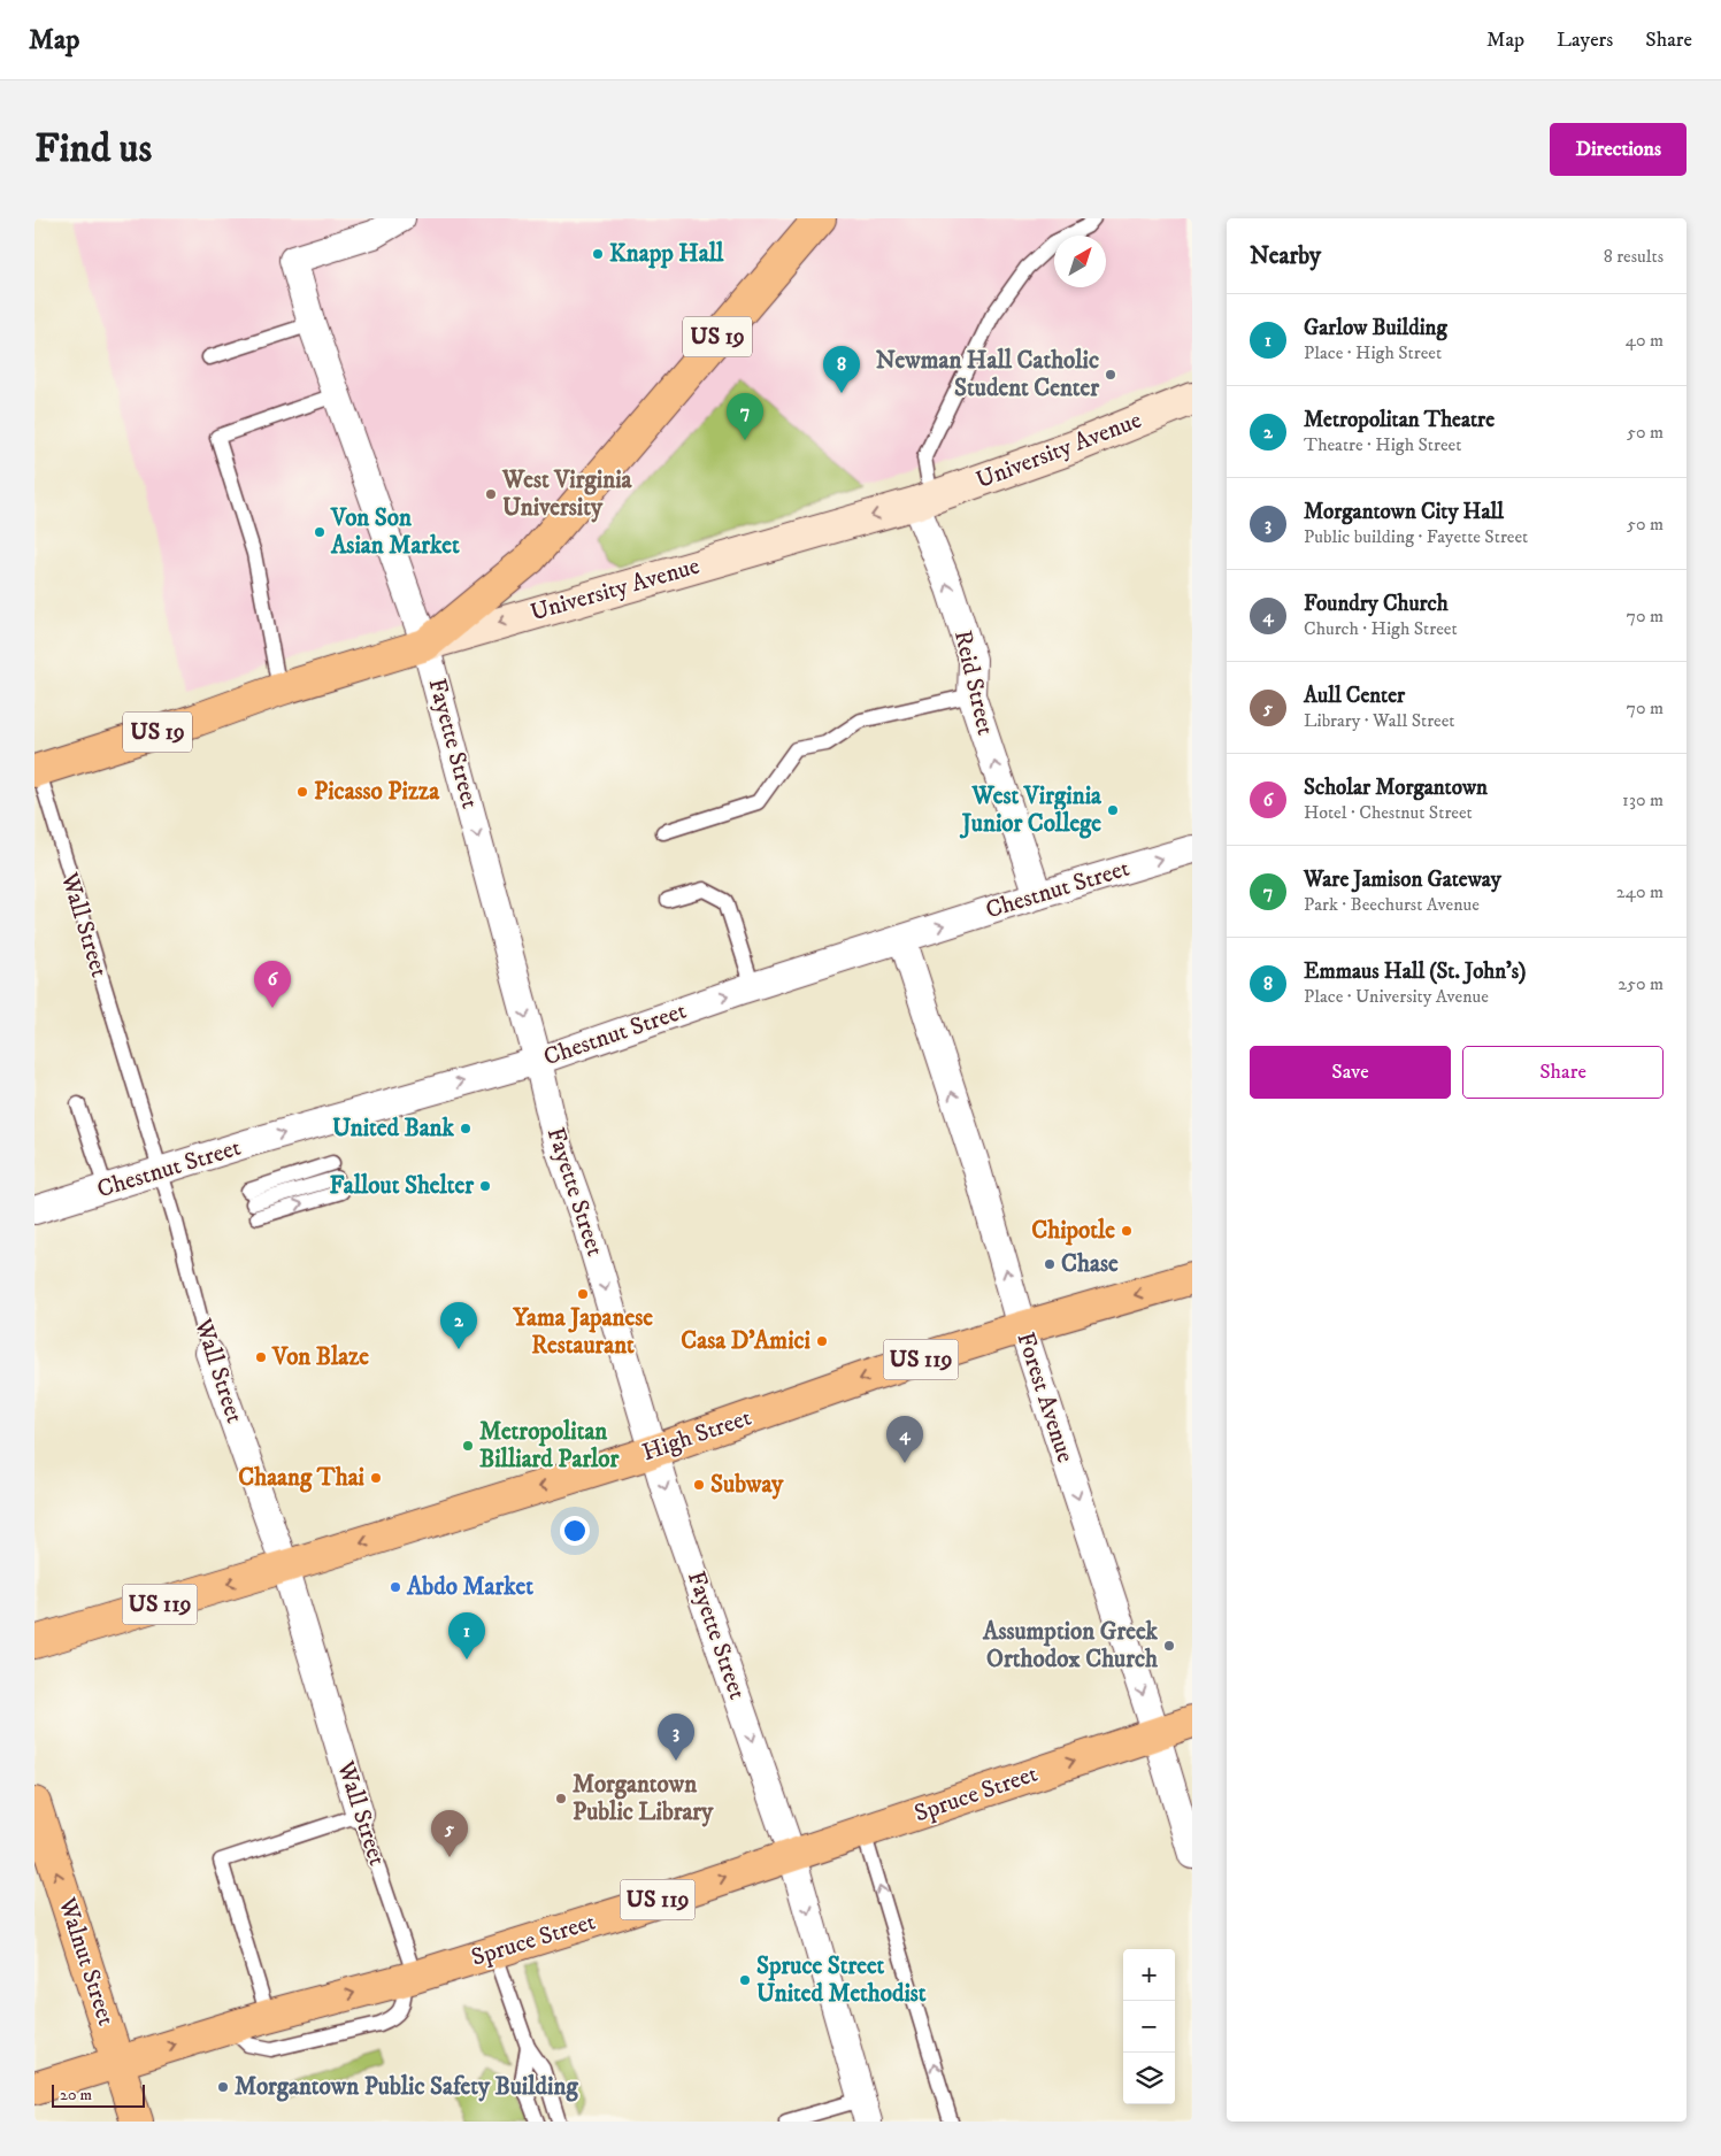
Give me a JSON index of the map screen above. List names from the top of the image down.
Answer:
{
  "streets": {
    "main road": [
      "US 19",
      "University Avenue",
      "US 119",
      "High Street",
      "Spruce Street",
      "Walnut Street"
    ],
    "street": [
      "Reid Street",
      "Fayette Street",
      "Chestnut Street",
      "Wall Street",
      "Forest Avenue"
    ]
  },
  "crossings": [
    ["US 19", "University Avenue"],
    ["US 19", "Fayette Street"],
    ["University Avenue", "Reid Street"],
    ["University Avenue", "Fayette Street"],
    ["University Avenue", "Wall Street"],
    ["Reid Street", "Chestnut Street"],
    ["Fayette Street", "Chestnut Street"],
    ["Fayette Street", "High Street"],
    ["Fayette Street", "Spruce Street"],
    ["Chestnut Street", "Wall Street"],
    ["Chestnut Street", "Forest Avenue"],
    ["Wall Street", "High Street"],
    ["Wall Street", "Spruce Street"],
    ["Forest Avenue", "High Street"],
    ["Forest Avenue", "Spruce Street"],
    ["Spruce Street", "Walnut Street"]
  ],
  "one_way": [
    "University Avenue",
    "Reid Street",
    "Fayette Street",
    "Chestnut Street",
    "High Street",
    "Spruce Street",
    "Walnut Street"
  ],
  "places": [
    "Knapp Hall",
    "Newman Hall Catholic Student Center",
    "West Virginia University",
    "Von Son Asian Market",
    "Picasso Pizza",
    "West Virginia Junior College",
    "United Bank",
    "Fallout Shelter",
    "Chipotle",
    "Chase",
    "Yama Japanese Restaurant",
    "Casa D'Amici",
    "Von Blaze",
    "Metropolitan Billiard Parlor",
    "Chaang Thai",
    "Subway",
    "Abdo Market",
    "Assumption Greek Orthodox Church",
    "Morgantown Public Library",
    "Spruce Street United Methodist",
    "Morgantown Public Safety Building"
  ],
  "scale_bar": "20 m",
  "north": "top right",
  "page": {
    "header": "Map",
    "nav": ["Map", "Layers", "Share"],
    "buttons": [
      "Directions",
      ["Save", "Share"]
    ],
    "title": "Find us",
    "heading": ["Nearby", "8 results"],
    "list": [
      {
        "mark": "1",
        "name": "Garlow Building",
        "note": "Place · High Street",
        "value": "40 m"
      },
      {
        "mark": "2",
        "name": "Metropolitan Theatre",
        "note": "Theatre · High Street",
        "value": "50 m"
      },
      {
        "mark": "3",
        "name": "Morgantown City Hall",
        "note": "Public building · Fayette Street",
        "value": "50 m"
      },
      {
        "mark": "4",
        "name": "Foundry Church",
        "note": "Church · High Street",
        "value": "70 m"
      },
      {
        "mark": "5",
        "name": "Aull Center",
        "note": "Library · Wall Street",
        "value": "70 m"
      },
      {
        "mark": "6",
        "name": "Scholar Morgantown",
        "note": "Hotel · Chestnut Street",
        "value": "130 m"
      },
      {
        "mark": "7",
        "name": "Ware Jamison Gateway",
        "note": "Park · Beechurst Avenue",
        "value": "240 m"
      },
      {
        "mark": "8",
        "name": "Emmaus Hall (St. John's)",
        "note": "Place · University Avenue",
        "value": "250 m"
      }
    ],
    "pins": [
      "8",
      "7",
      "6",
      "2",
      "4",
      "1",
      "3",
      "5"
    ],
    "map_buttons": ["+", "−"],
    "scale": "20 m"
  }
}
